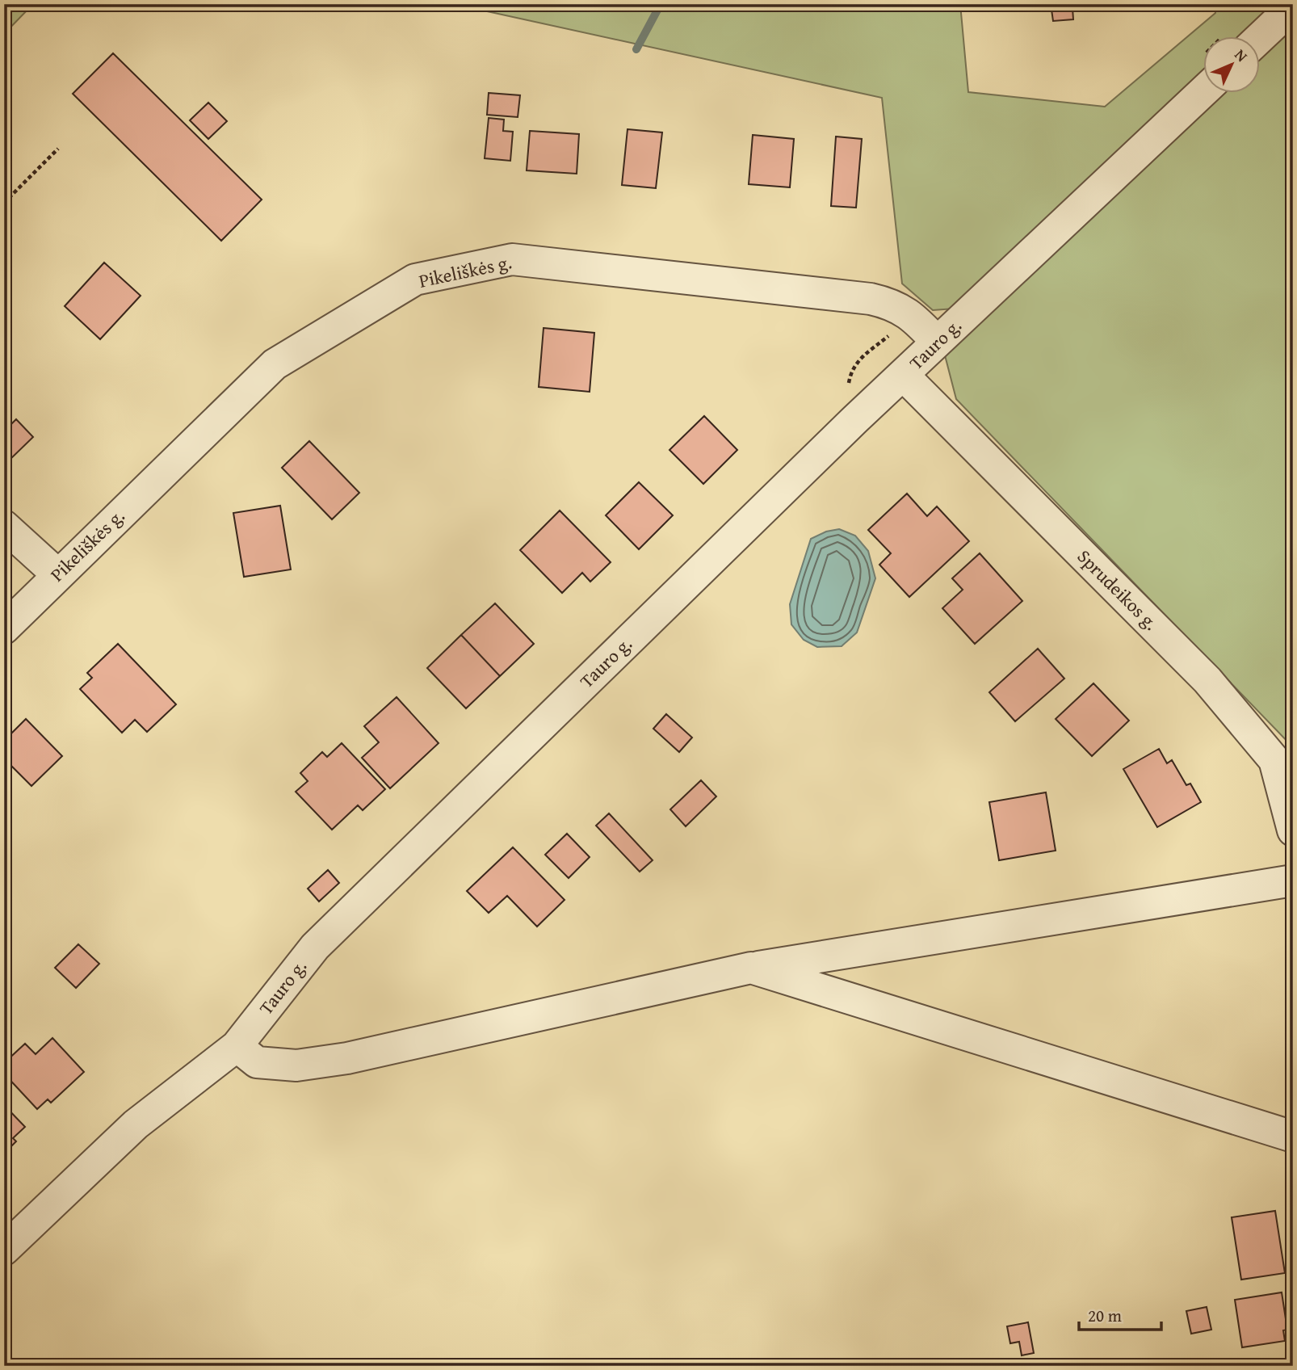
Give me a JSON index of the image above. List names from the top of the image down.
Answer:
{
  "streets": {
    "street": ["Pikeliškės g.", "Tauro g.", "Sprudeikos g."]
  },
  "crossings": [
    ["Pikeliškės g.", "Tauro g."],
    ["Tauro g.", "Sprudeikos g."]
  ],
  "scale_bar": "20 m",
  "north": "top right"
}
